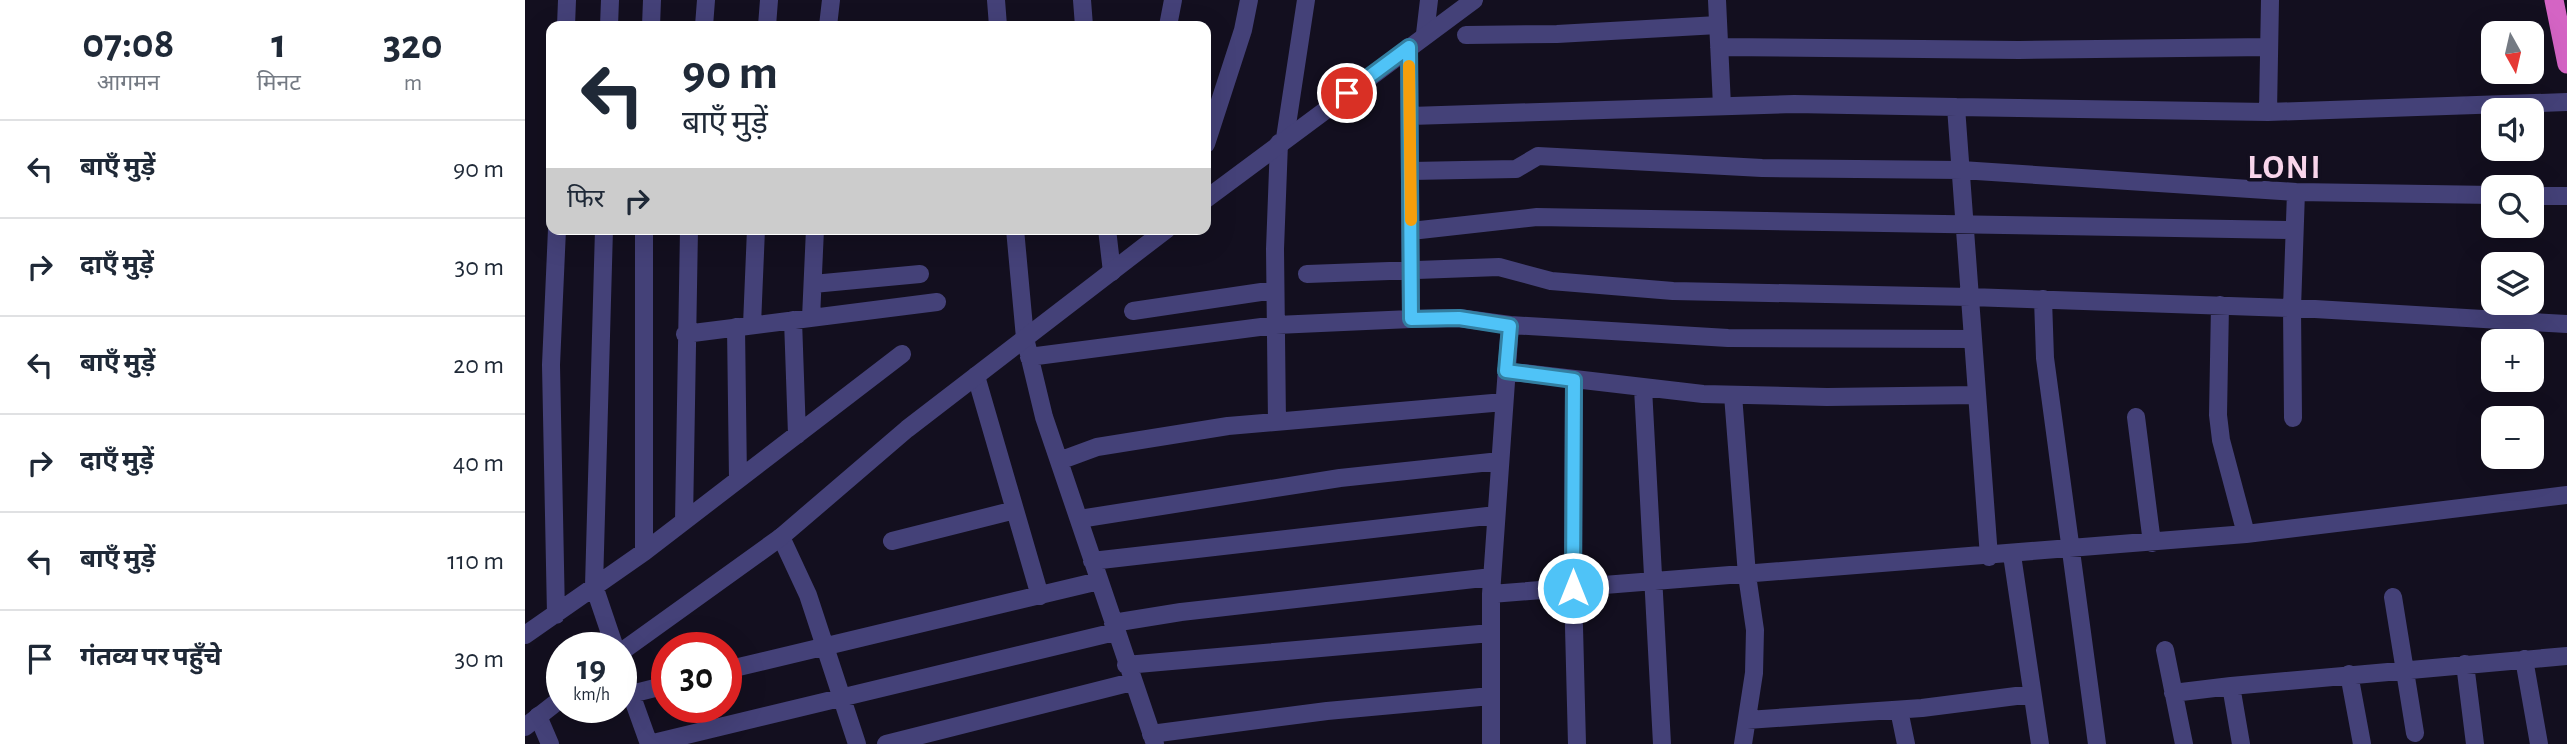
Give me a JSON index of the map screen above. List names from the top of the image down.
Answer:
{
  "districts": ["LONI"],
  "north": "bottom",
  "page": {
    "eta": [
      "07:08",
      "आगमन",
      "1",
      "मिनट",
      "320",
      "m"
    ],
    "map_buttons": ["+", "−"],
    "turn": ["90 m", "बाएँ मुड़ें"],
    "list": [
      {
        "name": "बाएँ मुड़ें",
        "value": "90 m"
      },
      {
        "name": "दाएँ मुड़ें",
        "value": "30 m"
      },
      {
        "name": "बाएँ मुड़ें",
        "value": "20 m"
      },
      {
        "name": "दाएँ मुड़ें",
        "value": "40 m"
      },
      {
        "name": "बाएँ मुड़ें",
        "value": "110 m"
      },
      {
        "name": "गंतव्य पर पहुँचे",
        "value": "30 m"
      }
    ],
    "then": "फिर",
    "speed": "19 km/h",
    "limit": "30"
  }
}
